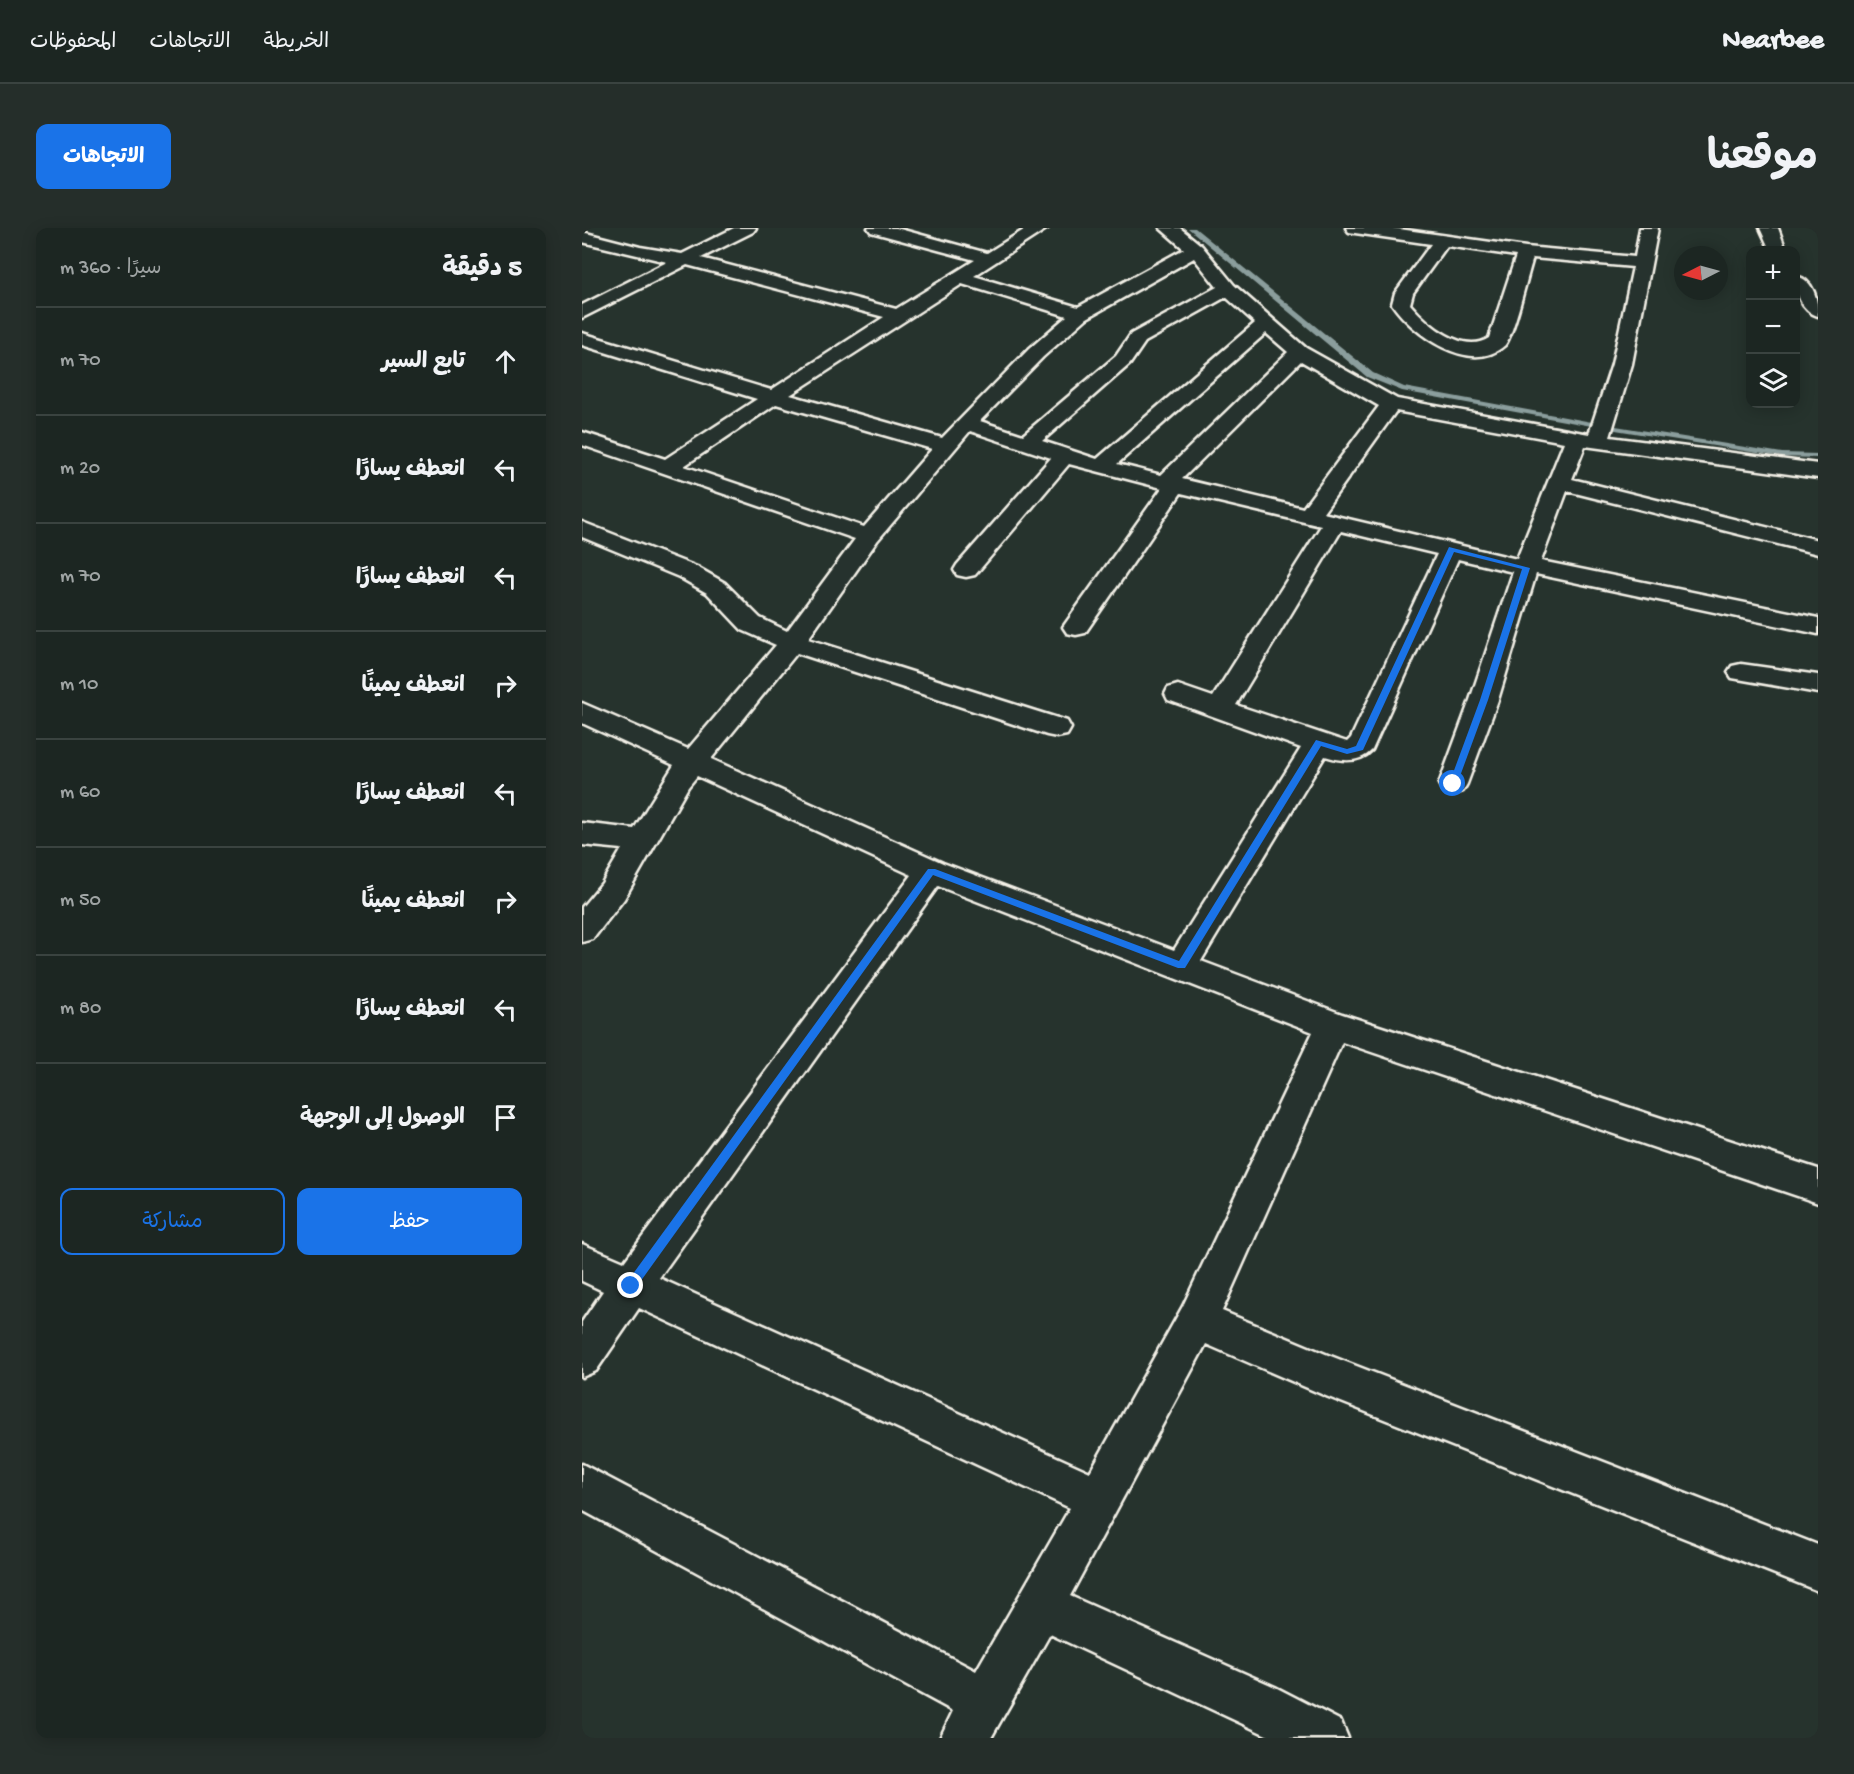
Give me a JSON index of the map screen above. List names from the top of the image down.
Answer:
{
  "north": "left",
  "page": {
    "header": "Nearbee",
    "nav": ["الخريطة", "الاتجاهات", "المحفوظات"],
    "title": "موقعنا",
    "buttons": [
      "الاتجاهات",
      ["حفظ", "مشاركة"]
    ],
    "heading": ["5 دقيقة", "سيرًا · 360 m"],
    "map_buttons": ["+", "−"],
    "list": [
      ["تابع السير", "70 m"],
      ["انعطف يسارًا", "20 m"],
      ["انعطف يسارًا", "70 m"],
      ["انعطف يمينًا", "10 m"],
      ["انعطف يسارًا", "60 m"],
      ["انعطف يمينًا", "50 m"],
      ["انعطف يسارًا", "80 m"],
      "الوصول إلى الوجهة"
    ]
  }
}
